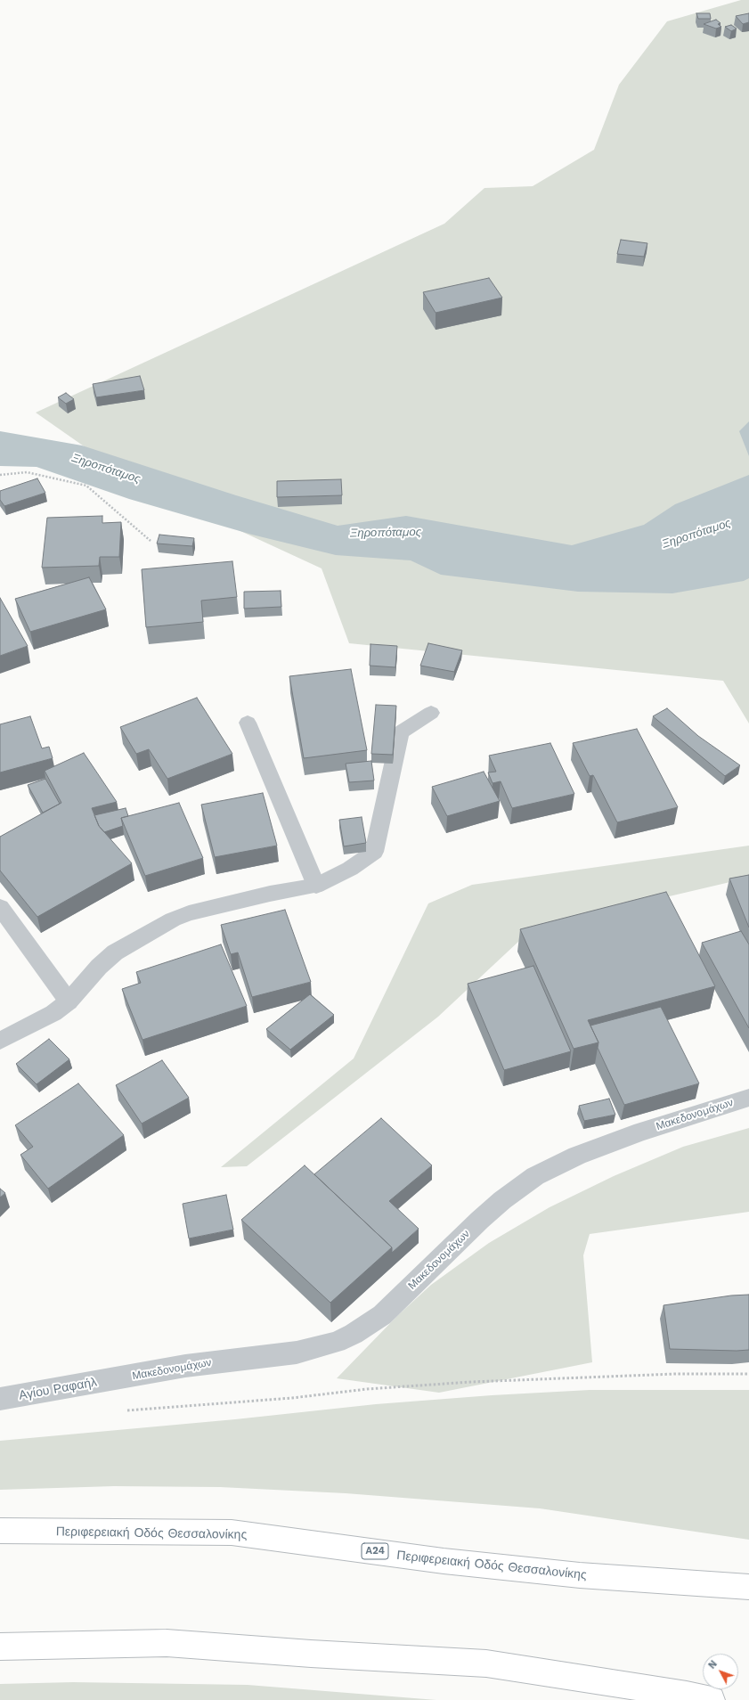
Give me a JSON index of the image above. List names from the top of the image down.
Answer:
{
  "streets": {
    "highway": ["Περιφερειακή Οδός Θεσσαλονίκης", "Α24"],
    "street": ["Μακεδονομάχων", "Αγίου Ραφαήλ"]
  },
  "crossings": [
    ["Μακεδονομάχων", "Αγίου Ραφαήλ"]
  ],
  "water": ["Ξηροπόταμος"],
  "north": "top left"
}
